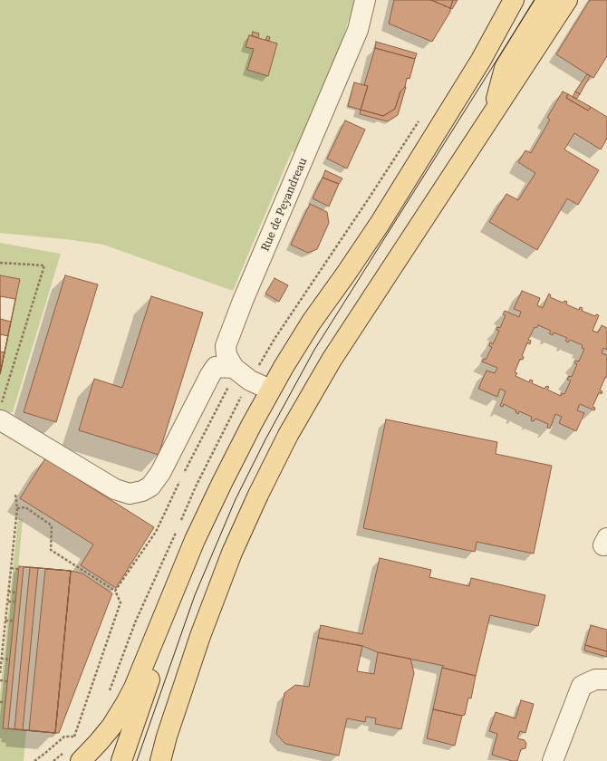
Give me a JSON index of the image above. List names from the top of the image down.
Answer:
{
  "streets": {
    "street": ["Rue de Peyandreau"]
  }
}
